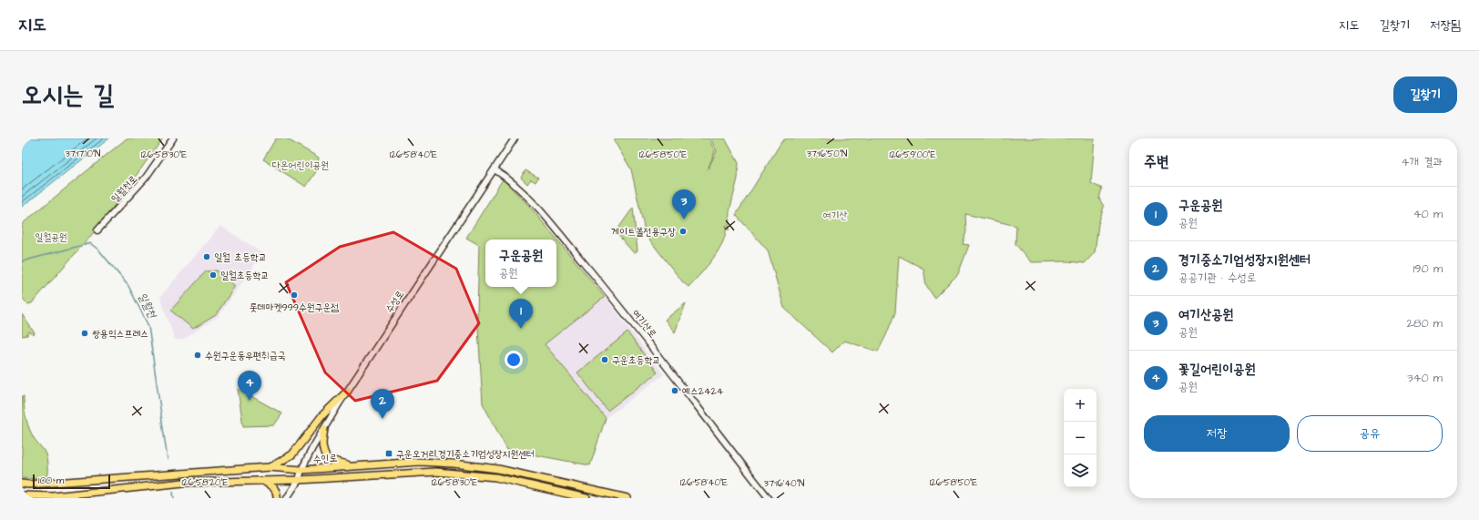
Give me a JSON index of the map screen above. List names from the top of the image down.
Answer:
{
  "streets": {
    "main road": ["수인로"],
    "street": ["일월천로", "수성로", "여기산로"]
  },
  "crossings": [
    ["수성로", "여기산로"],
    ["수성로", "수인로"]
  ],
  "water": ["일월천"],
  "parks": ["다온어린이공원", "여기산", "일월공원"],
  "places": {
    "other": [
      "게이트볼전용구장",
      "일월 초등학교",
      "일월초등학교",
      "롯데마켓999수원구운점",
      "쌍용익스프레스",
      "수원구운동우편취급국",
      "구운초등학교",
      "예스2424"
    ],
    "transit": ["구운오거리.경기중소기업성장지원센터"]
  },
  "scale_bar": "100 m",
  "page": {
    "header": "지도",
    "nav": ["지도", "길찾기", "저장됨"],
    "buttons": [
      "길찾기",
      ["저장", "공유"]
    ],
    "title": "오시는 길",
    "heading": ["주변", "4개 결과"],
    "list": [
      {
        "mark": "1",
        "name": "구운공원",
        "note": "공원",
        "value": "40 m"
      },
      {
        "mark": "2",
        "name": "경기중소기업성장지원센터",
        "note": "공공기관 · 수성로",
        "value": "190 m"
      },
      {
        "mark": "3",
        "name": "여기산공원",
        "note": "공원",
        "value": "280 m"
      },
      {
        "mark": "4",
        "name": "꽃길어린이공원",
        "note": "공원",
        "value": "340 m"
      }
    ],
    "pins": [
      "3",
      "1",
      "4",
      "2"
    ],
    "popup": ["구운공원", "공원"],
    "map_buttons": ["+", "−"],
    "scale": "100 m"
  },
  "coordinates": [
    "37°17'10\"N",
    "37°16'50\"N",
    "126°58'30\"E",
    "126°58'40\"E",
    "126°58'50\"E",
    "126°59'00\"E",
    "126°58'20\"E",
    "37°16'40\"N"
  ]
}
